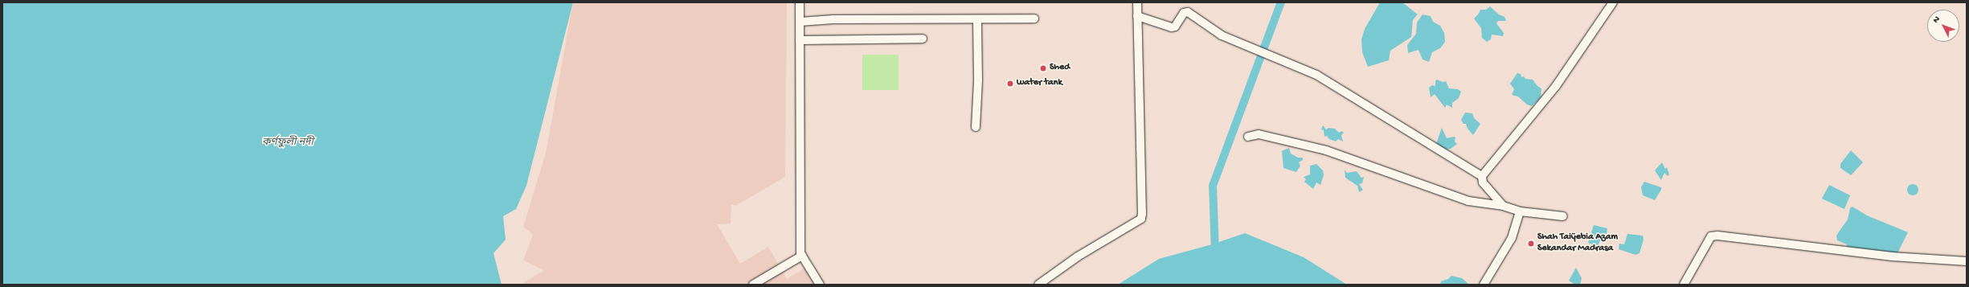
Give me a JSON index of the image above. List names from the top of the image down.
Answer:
{
  "water": ["কর্ণফুলী নদী"],
  "places": ["Shed", "water tank", "Shah Taiÿebia Azam Sekandar Madrasa"],
  "north": "top left"
}
